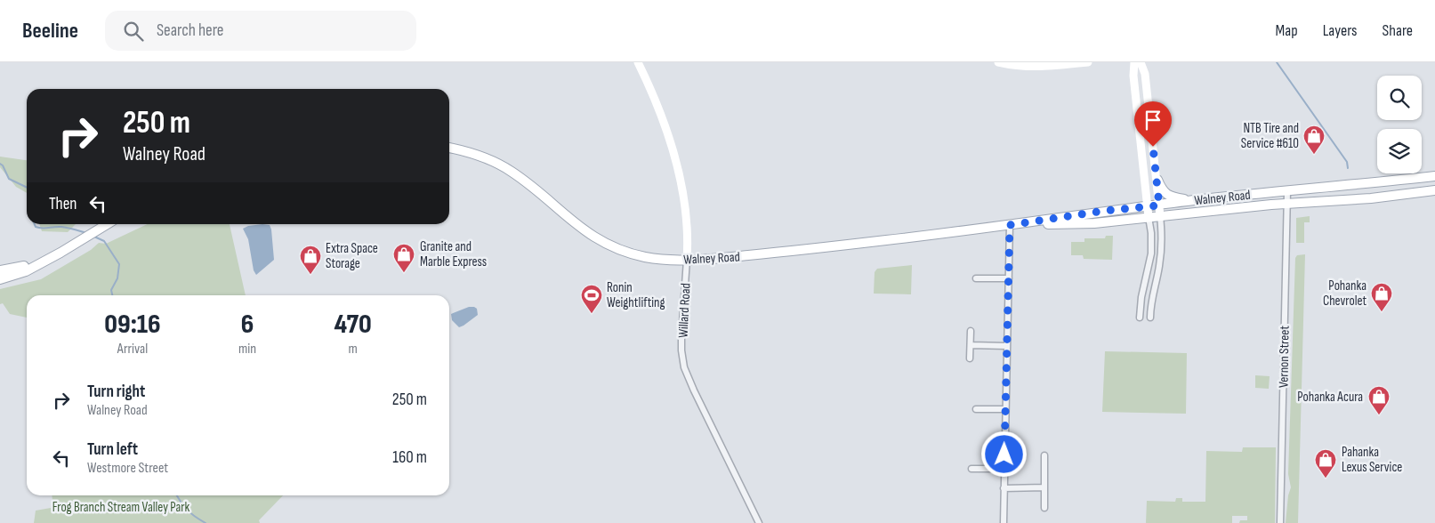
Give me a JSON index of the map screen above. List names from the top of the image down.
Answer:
{
  "streets": {
    "main road": ["Walney Road"],
    "street": ["Willard Road", "Vernon Street"]
  },
  "crossings": [
    ["Walney Road", "Willard Road"],
    ["Walney Road", "Vernon Street"]
  ],
  "parks": ["Frog Branch Stream Valley Park"],
  "places": {
    "shop": [
      "NTB Tire and Service #610",
      "Granite and Marble Express",
      "Extra Space Storage",
      "Pohanka Chevrolet",
      "Pohanka Acura",
      "Pahanka Lexus Service"
    ],
    "sports": ["Ronin Weightlifting"]
  },
  "page": {
    "header": "Beeline",
    "search": "Search here",
    "nav": ["Map", "Layers", "Share"],
    "turn": ["250 m", "Walney Road"],
    "then": "Then",
    "eta": [
      "09:16",
      "Arrival",
      "6",
      "min",
      "470",
      "m"
    ],
    "list": [
      {
        "name": "Turn right",
        "note": "Walney Road",
        "value": "250 m"
      },
      {
        "name": "Turn left",
        "note": "Westmore Street",
        "value": "160 m"
      }
    ]
  }
}
